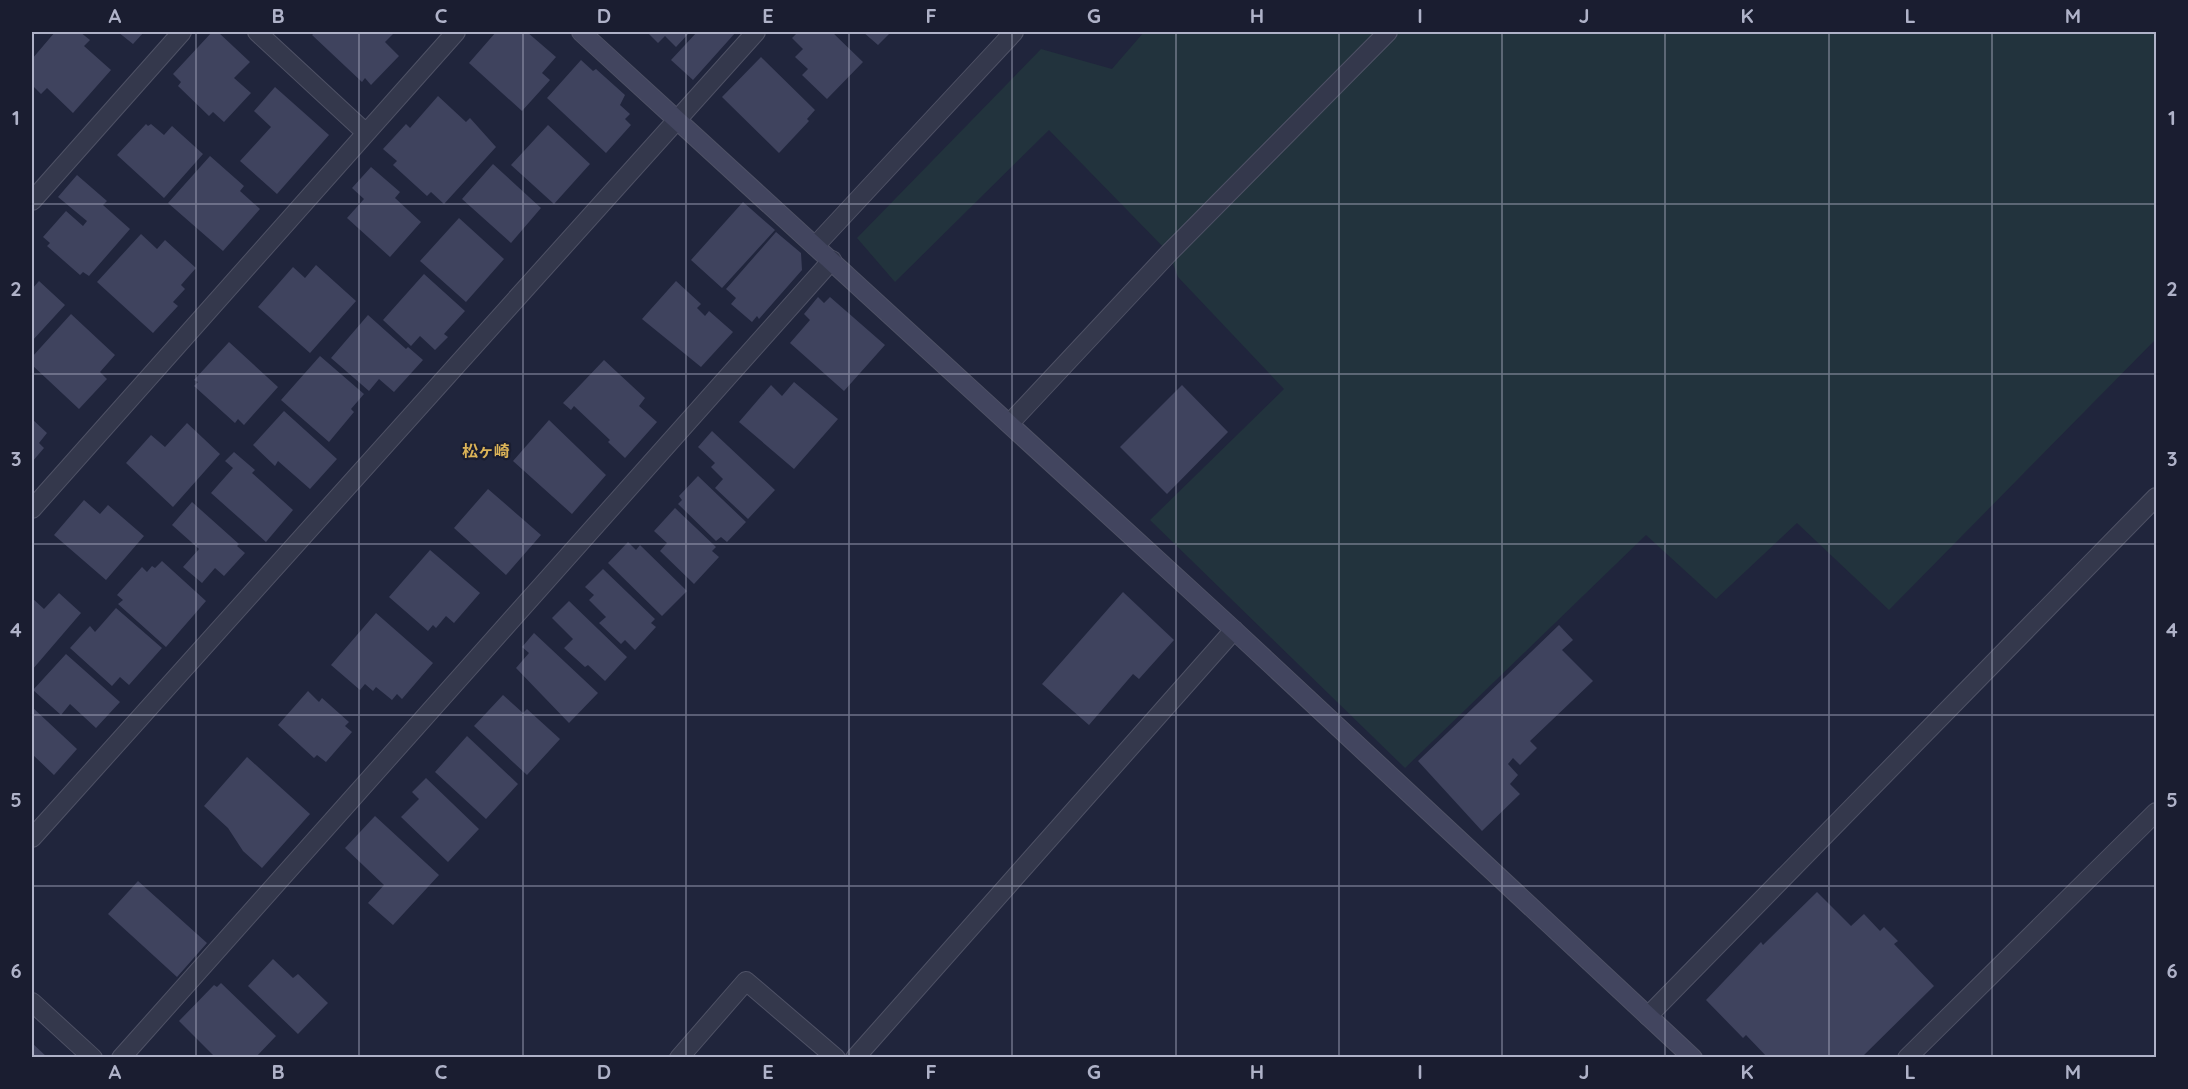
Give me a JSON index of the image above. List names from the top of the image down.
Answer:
{
  "districts": ["松ヶ崎"],
  "grid": {
    "columns": [
      "A",
      "B",
      "C",
      "D",
      "E",
      "F",
      "G",
      "H",
      "I",
      "J",
      "K",
      "L",
      "M"
    ],
    "rows": [
      "1",
      "2",
      "3",
      "4",
      "5",
      "6"
    ]
  }
}
